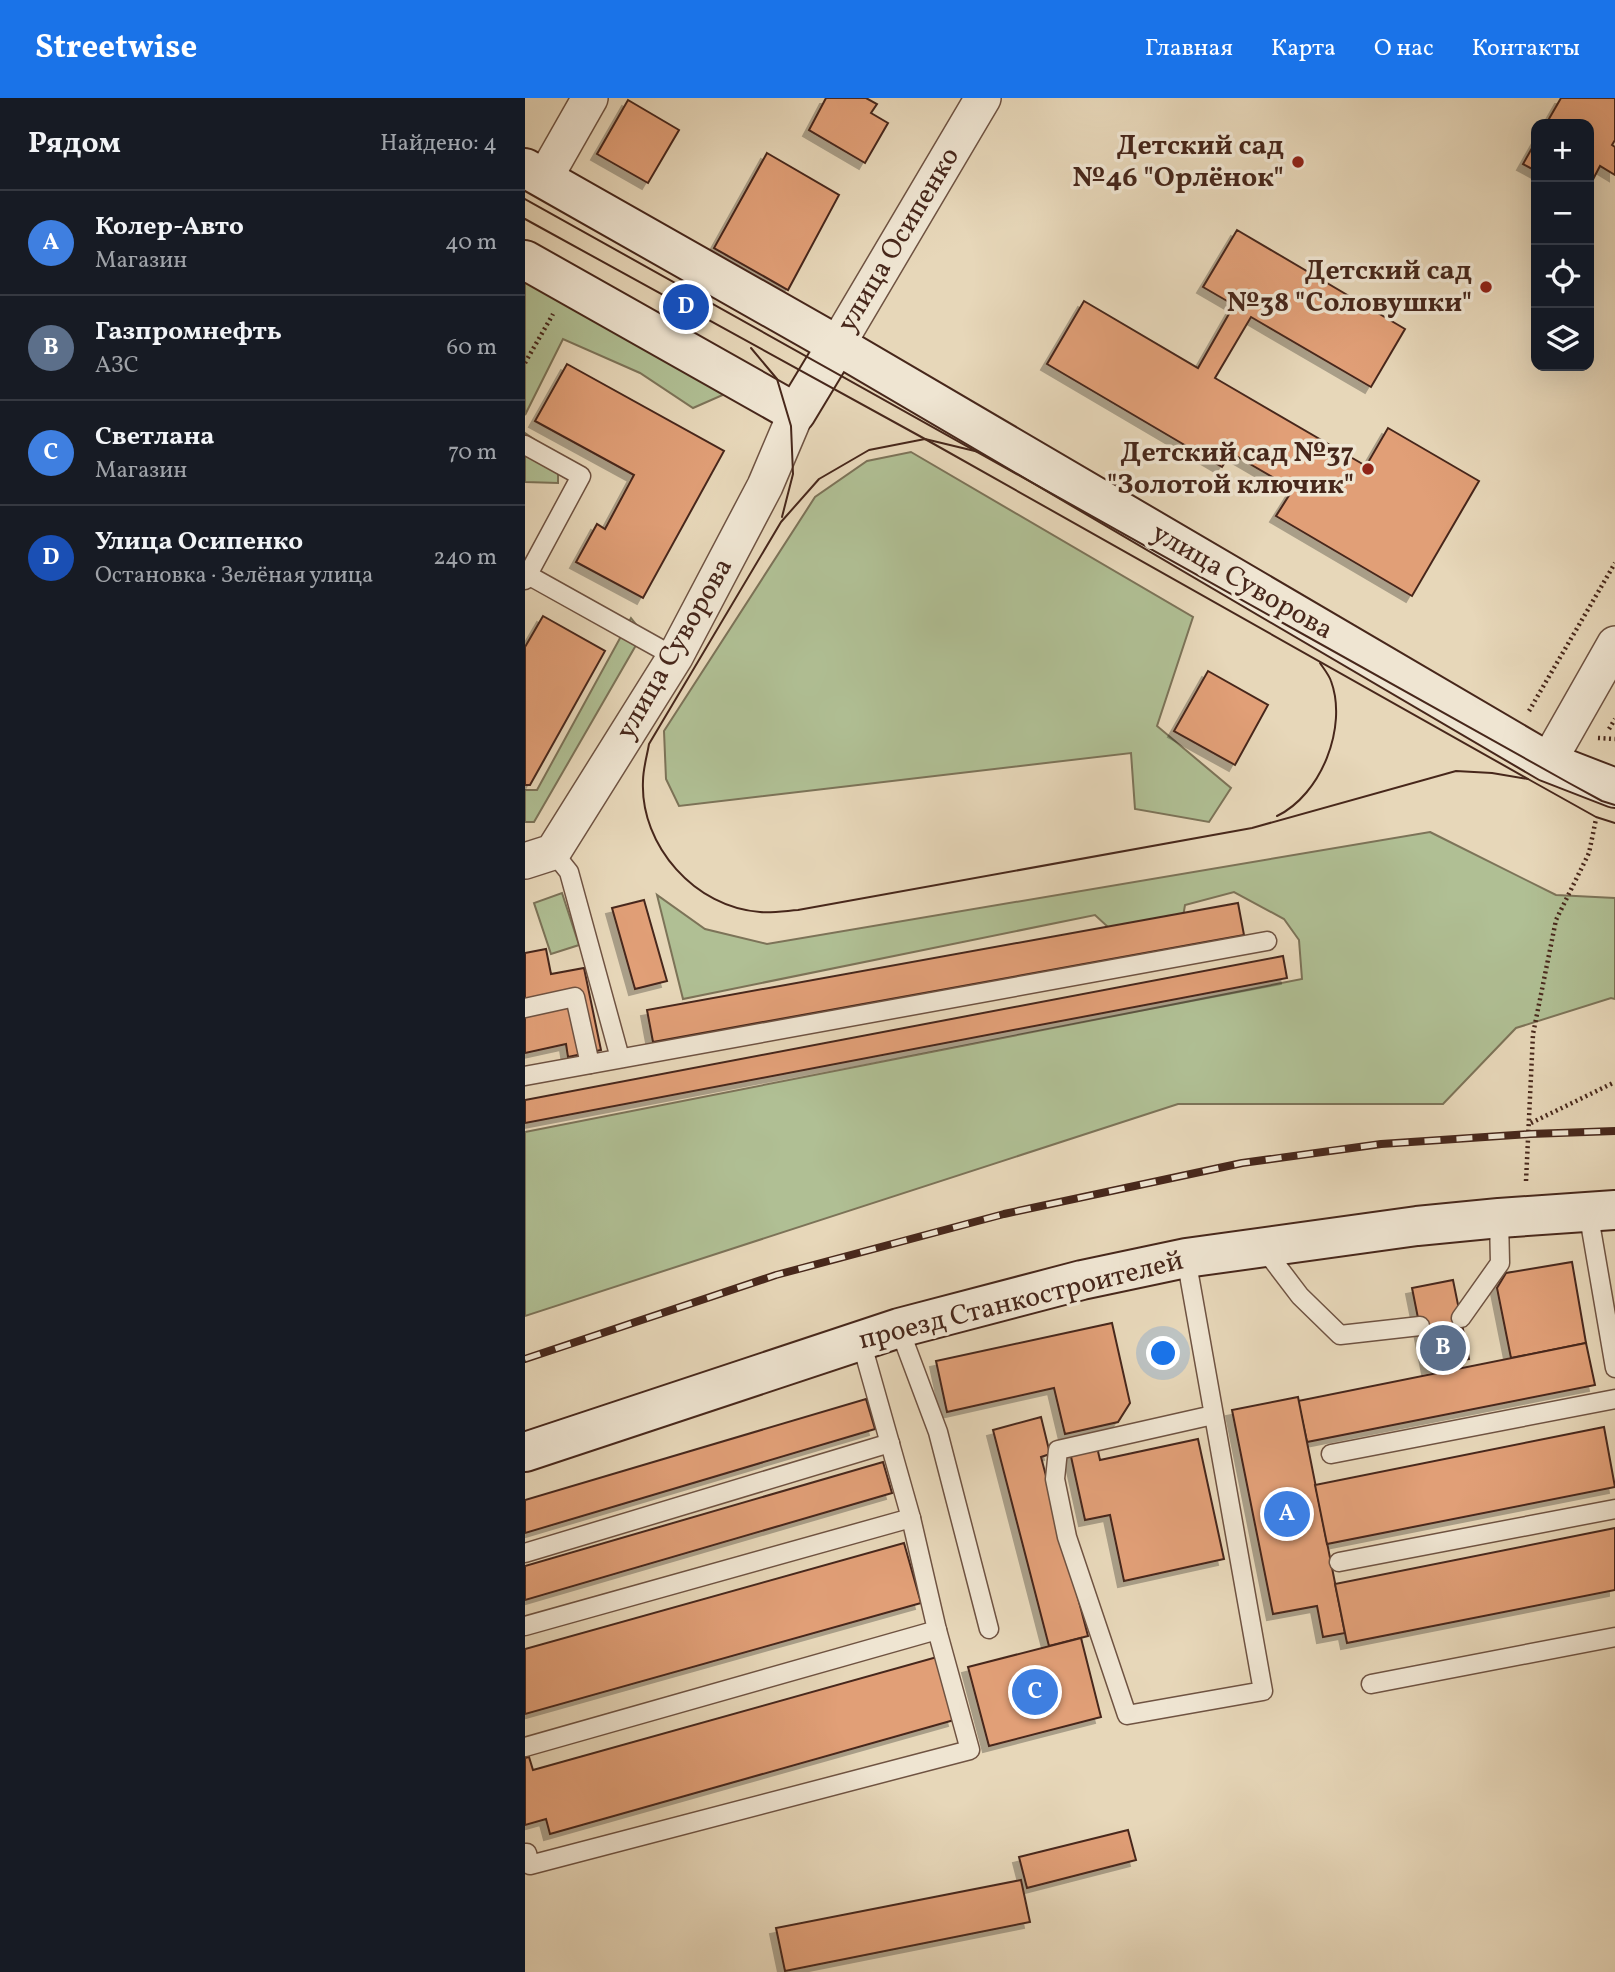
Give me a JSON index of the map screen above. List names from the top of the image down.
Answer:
{
  "streets": {
    "street": ["улица Осипенко", "улица Суворова", "проезд Станкостроителей"]
  },
  "crossings": [
    ["улица Осипенко", "улица Суворова"]
  ],
  "places": ["Детский сад №46 \"Орлёнок\"", "Детский сад №38 \"Соловушки\"", "Детский сад №37 \"Золотой ключик\""],
  "page": {
    "header": "Streetwise",
    "nav": [
      "Главная",
      "Карта",
      "О нас",
      "Контакты"
    ],
    "heading": ["Рядом", "Найдено: 4"],
    "map_buttons": ["+", "−"],
    "list": [
      {
        "mark": "A",
        "name": "Колер-Авто",
        "note": "Магазин",
        "value": "40 m"
      },
      {
        "mark": "B",
        "name": "Газпромнефть",
        "note": "АЗС",
        "value": "60 m"
      },
      {
        "mark": "C",
        "name": "Светлана",
        "note": "Магазин",
        "value": "70 m"
      },
      {
        "mark": "D",
        "name": "Улица Осипенко",
        "note": "Остановка · Зелёная улица",
        "value": "240 m"
      }
    ],
    "pins": [
      "D",
      "B",
      "A",
      "C"
    ]
  }
}
